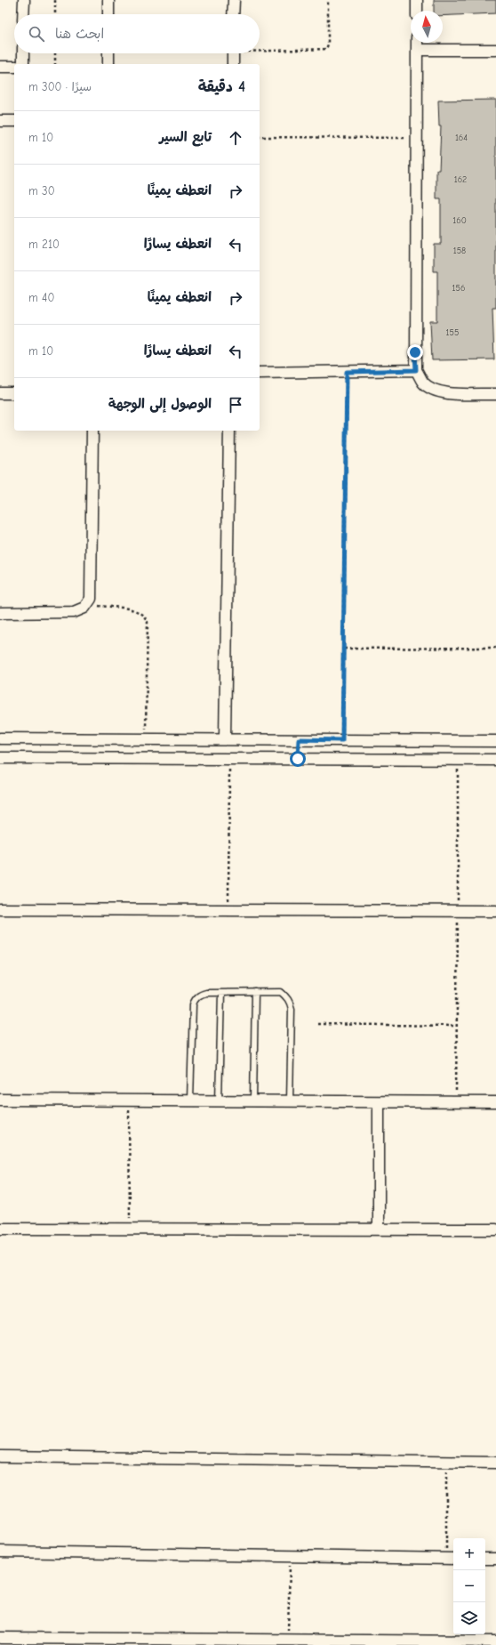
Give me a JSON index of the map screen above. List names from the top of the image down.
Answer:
{
  "house_numbers": [
    "164",
    "162",
    "160",
    "158",
    "156",
    "155"
  ],
  "north": "top",
  "page": {
    "search": "ابحث هنا",
    "heading": ["4 دقيقة", "سيرًا · 300 m"],
    "list": [
      ["تابع السير", "10 m"],
      ["انعطف يمينًا", "30 m"],
      ["انعطف يسارًا", "210 m"],
      ["انعطف يمينًا", "40 m"],
      ["انعطف يسارًا", "10 m"],
      "الوصول إلى الوجهة"
    ],
    "map_buttons": ["+", "−"]
  }
}
